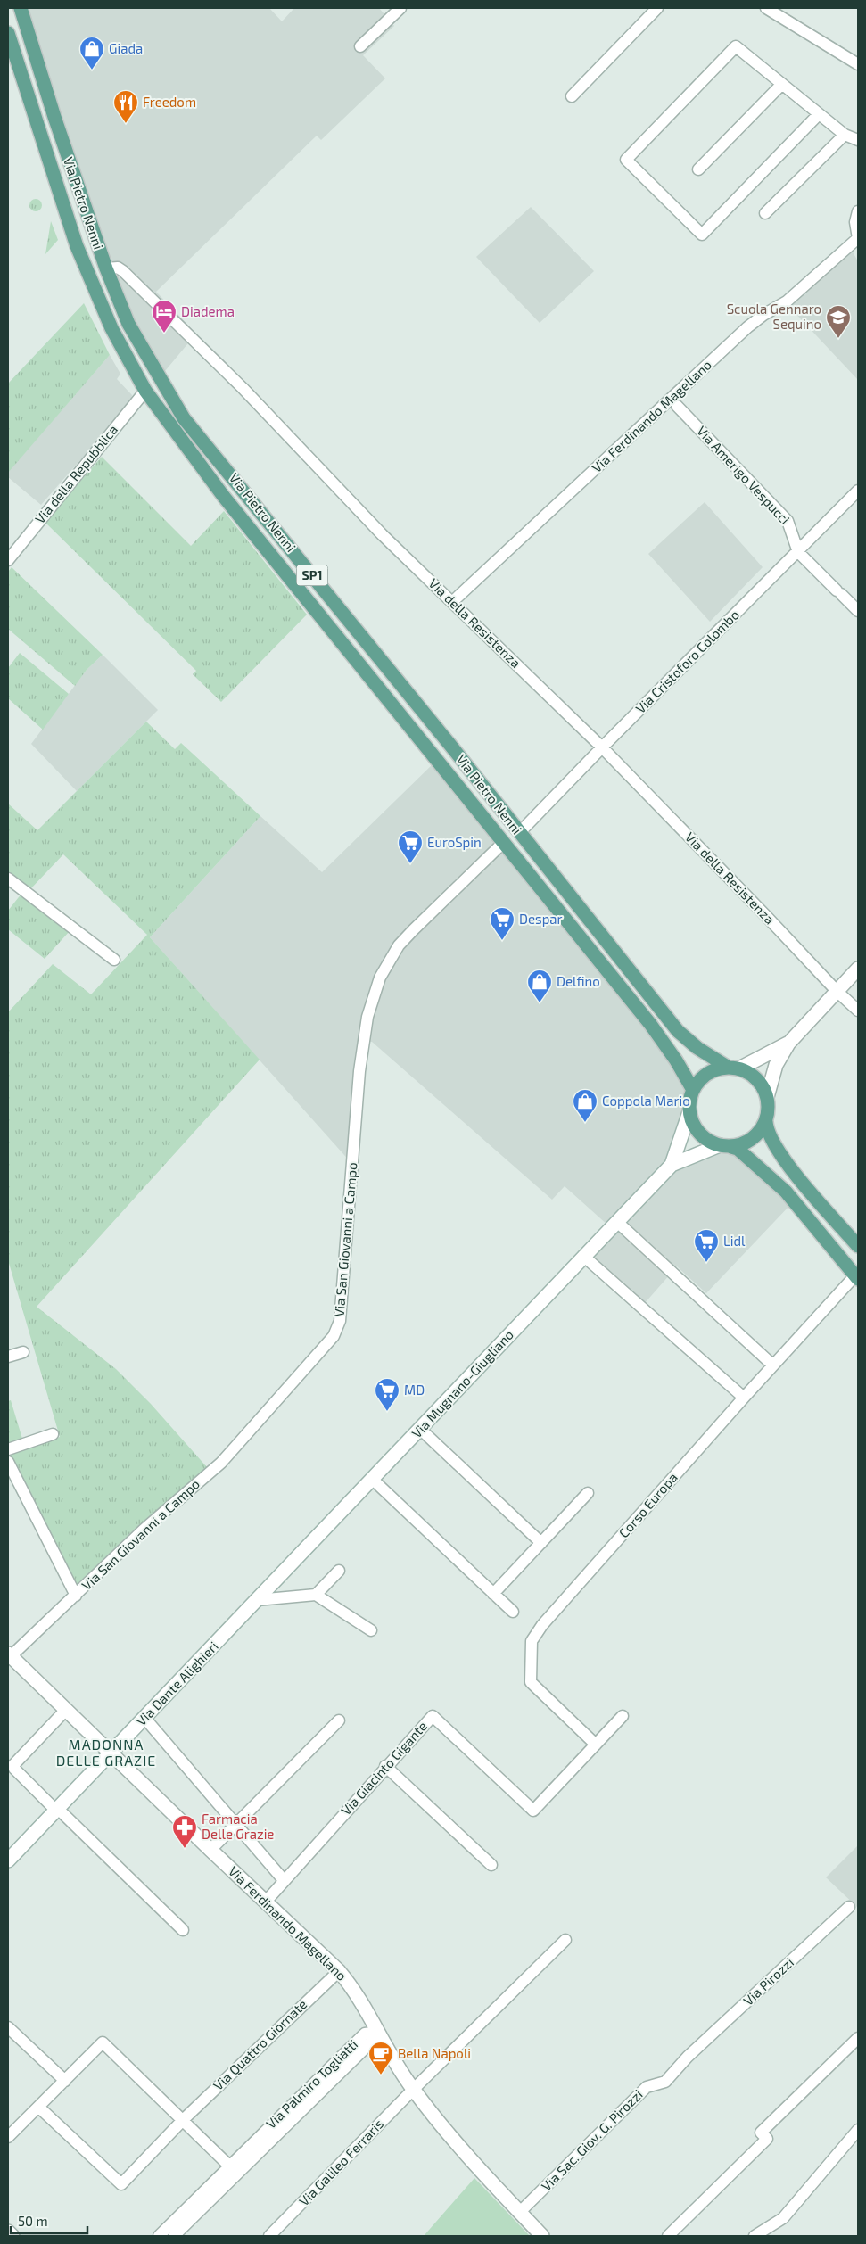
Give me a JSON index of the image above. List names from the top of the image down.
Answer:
{
  "streets": {
    "main road": [
      "Via Pietro Nenni",
      "Via Ferdinando Magellano",
      "SP1",
      "Via Mugnano-Giugliano",
      "Via Dante Alighieri"
    ],
    "street": [
      "Via della Repubblica",
      "Via Amerigo Vespucci",
      "Via della Resistenza",
      "Via Cristoforo Colombo",
      "Via San Giovanni a Campo",
      "Corso Europa",
      "Via Giacinto Gigante",
      "Via Pirozzi",
      "Via Quattro Giornate",
      "Via Palmiro Togliatti",
      "Via Sac. Giov. G. Pirozzi",
      "Via Galileo Ferraris"
    ]
  },
  "crossings": [
    ["Via Pietro Nenni", "Via della Repubblica"],
    ["Via Pietro Nenni", "Via della Resistenza"],
    ["Via Pietro Nenni", "Via Cristoforo Colombo"],
    ["Via Pietro Nenni", "Via San Giovanni a Campo"],
    ["Via Pietro Nenni", "Via Mugnano-Giugliano"],
    ["Via Ferdinando Magellano", "Via della Resistenza"],
    ["Via Ferdinando Magellano", "Via San Giovanni a Campo"],
    ["Via Ferdinando Magellano", "Via Dante Alighieri"],
    ["Via Ferdinando Magellano", "Via Giacinto Gigante"],
    ["Via Ferdinando Magellano", "Via Quattro Giornate"],
    ["Via Ferdinando Magellano", "Via Palmiro Togliatti"],
    ["Via Ferdinando Magellano", "Via Sac. Giov. G. Pirozzi"],
    ["Via Ferdinando Magellano", "Via Galileo Ferraris"],
    ["Via Amerigo Vespucci", "Via Cristoforo Colombo"],
    ["Via della Resistenza", "Via Cristoforo Colombo"],
    ["Via Mugnano-Giugliano", "Via Dante Alighieri"],
    ["Corso Europa", "Via Giacinto Gigante"],
    ["Via Pirozzi", "Via Sac. Giov. G. Pirozzi"]
  ],
  "districts": ["MADONNA DELLE GRAZIE"],
  "places": {
    "shop": ["Giada", "Delfino", "Coppola Mario"],
    "restaurant": ["Freedom"],
    "hotel": ["Diadema"],
    "school or university": ["Scuola Gennaro Sequino"],
    "supermarket": [
      "EuroSpin",
      "Despar",
      "Lidl",
      "MD"
    ],
    "pharmacy": ["Farmacia Delle Grazie"],
    "cafe": ["Bella Napoli"]
  },
  "scale_bar": "50 m"
}
